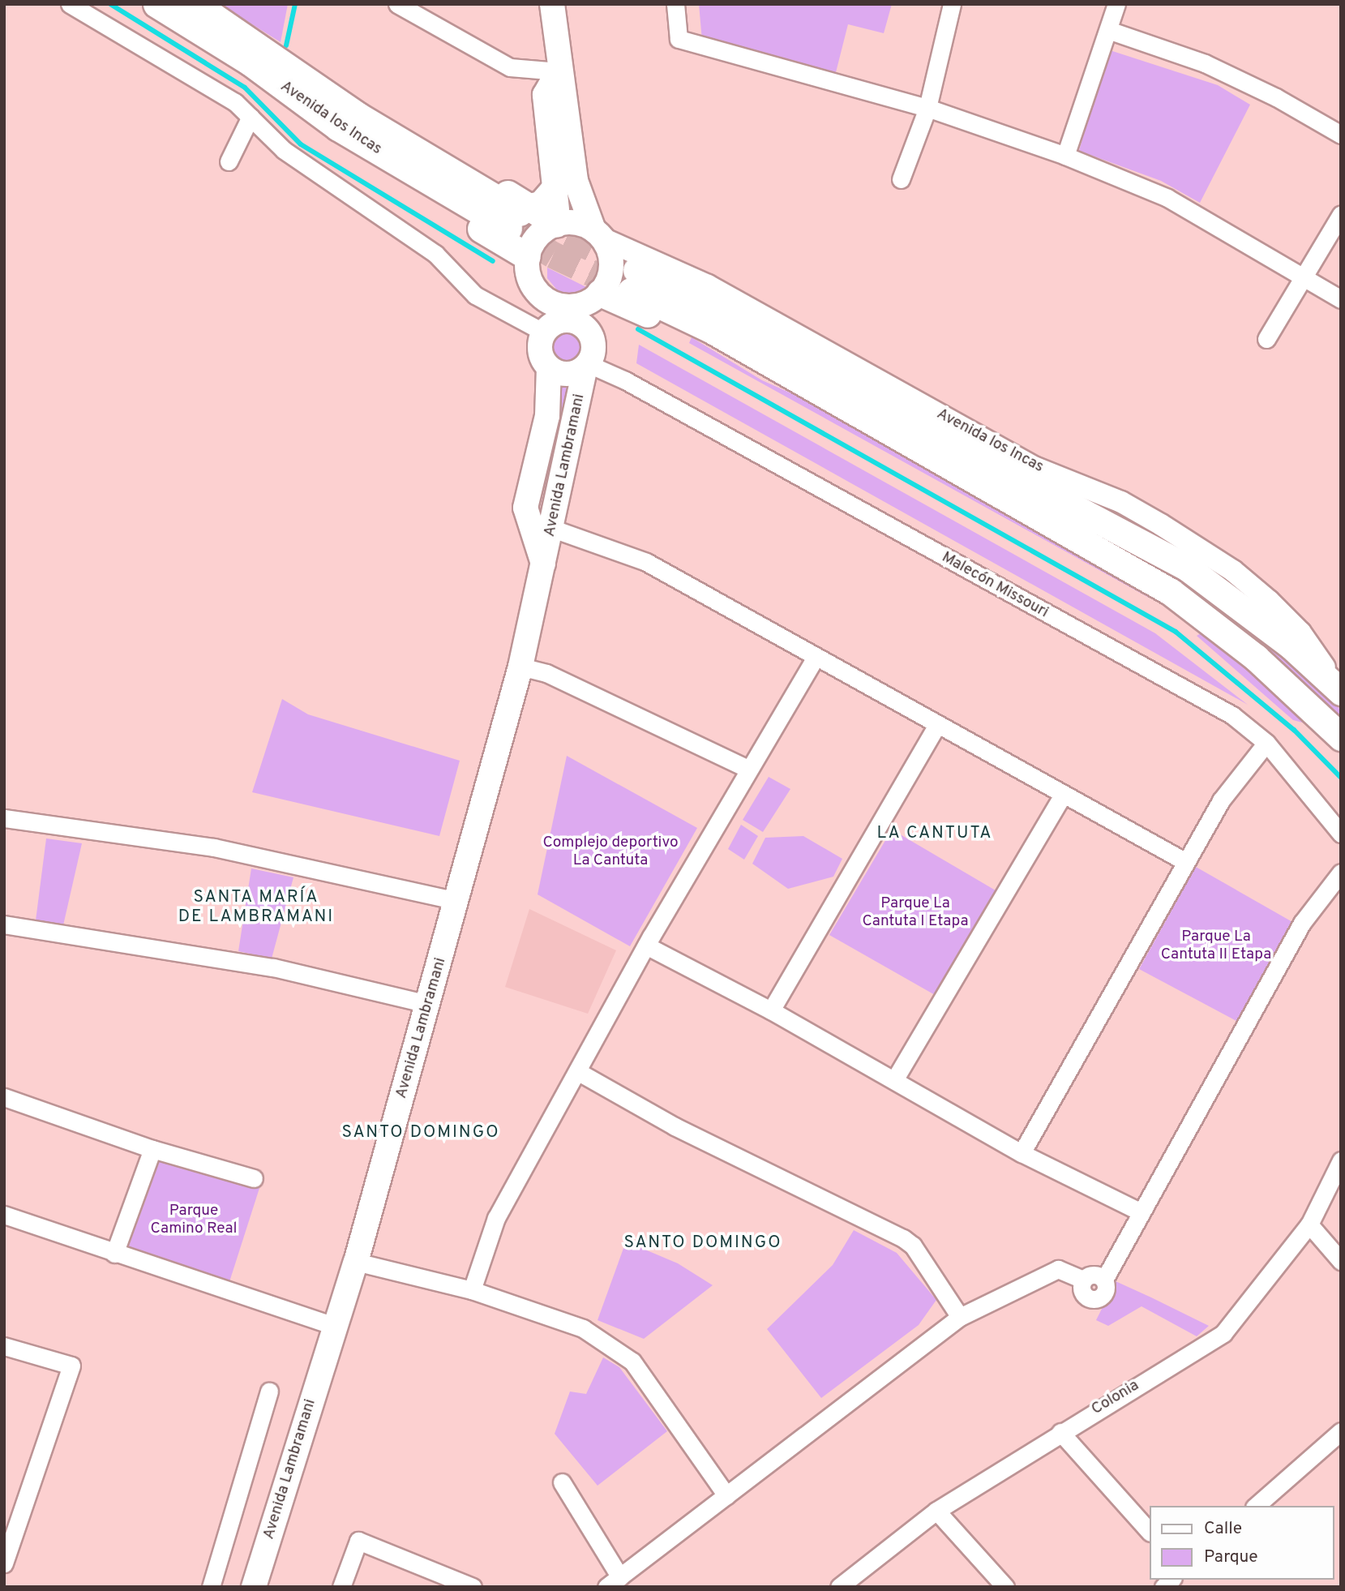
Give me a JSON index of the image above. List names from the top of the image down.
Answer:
{
  "streets": {
    "main road": ["Avenida los Incas", "Avenida Lambramani"],
    "street": ["Malecón Missouri", "Colonia"]
  },
  "crossings": [
    ["Avenida los Incas", "Avenida Lambramani"],
    ["Avenida Lambramani", "Malecón Missouri"]
  ],
  "districts": [
    "LA CANTUTA",
    "SANTA MARÍA DE LAMBRAMANI",
    "SANTO DOMINGO",
    "SANTO DOMINGO"
  ],
  "parks": [
    "Complejo deportivo La Cantuta",
    "Parque La Cantuta I Etapa",
    "Parque La Cantuta II Etapa",
    "Parque Camino Real"
  ],
  "legend": ["Calle", "Parque"]
}
